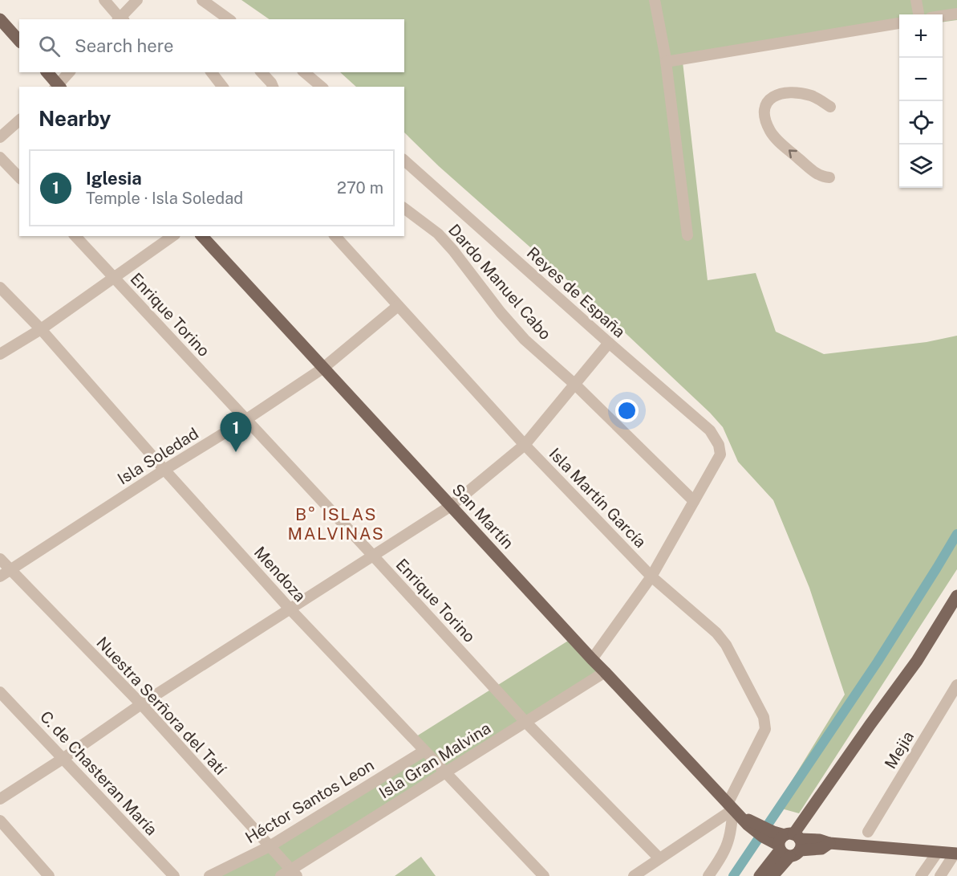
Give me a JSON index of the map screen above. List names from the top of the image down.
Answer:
{
  "streets": {
    "main road": ["San Martín"],
    "street": [
      "Dardo Manuel Cabo",
      "Reyes de España",
      "Enrique Torino",
      "Isla Soledad",
      "Isla Martín García",
      "Mendoza",
      "Nuestra Serñora del Tatí",
      "Mejia",
      "Isla Gran Malvina",
      "C. de Chasteran María",
      "Héctor Santos Leon"
    ]
  },
  "crossings": [
    ["Dardo Manuel Cabo", "Reyes de España"],
    ["Enrique Torino", "Isla Soledad"],
    ["Enrique Torino", "Isla Gran Malvina"],
    ["Isla Soledad", "Isla Martín García"],
    ["Isla Soledad", "San Martín"],
    ["Isla Soledad", "Mendoza"],
    ["Isla Soledad", "Nuestra Serñora del Tatí"],
    ["Isla Martín García", "San Martín"],
    ["San Martín", "Isla Gran Malvina"],
    ["Mendoza", "Isla Gran Malvina"],
    ["Mendoza", "Héctor Santos Leon"],
    ["Nuestra Serñora del Tatí", "Isla Gran Malvina"],
    ["Nuestra Serñora del Tatí", "Héctor Santos Leon"]
  ],
  "districts": ["B° ISLAS MALVINAS"],
  "page": {
    "map_buttons": ["+", "−"],
    "search": "Search here",
    "heading": "Nearby",
    "list": [
      {
        "mark": "1",
        "name": "Iglesia",
        "note": "Temple · Isla Soledad",
        "value": "270 m"
      }
    ],
    "pins": "1"
  }
}
